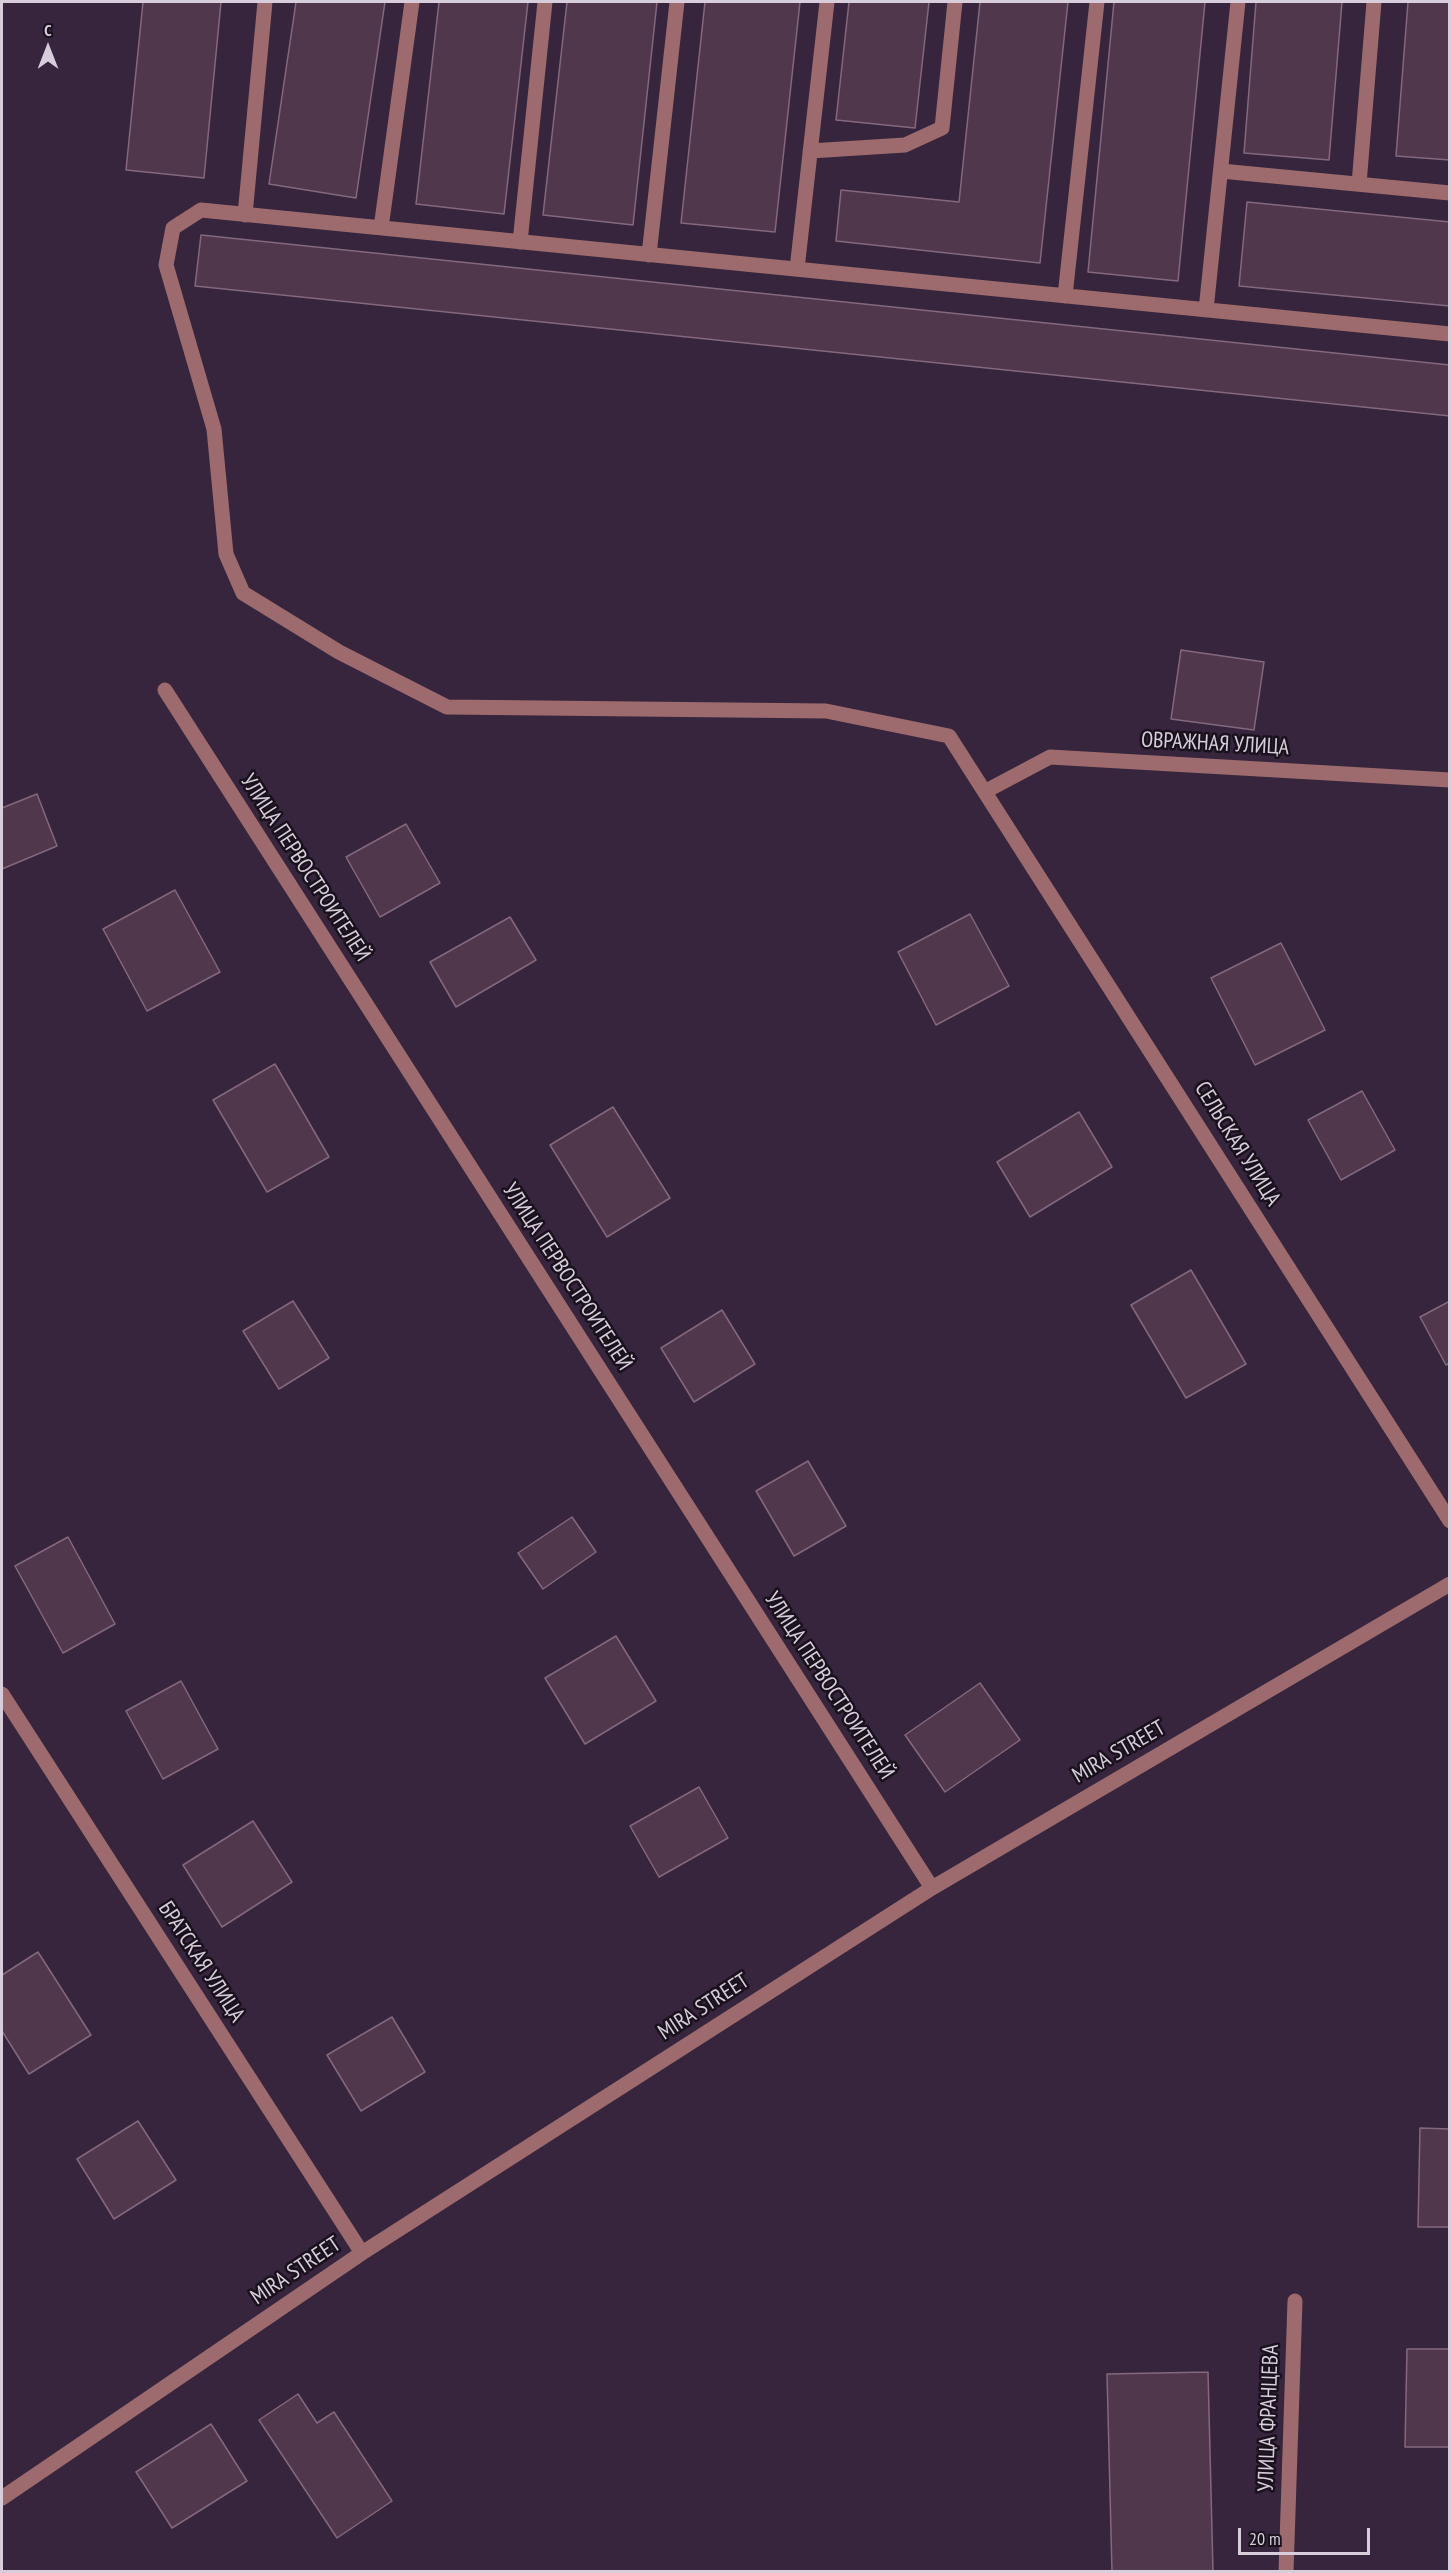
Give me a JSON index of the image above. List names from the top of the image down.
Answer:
{
  "streets": {
    "street": [
      "ОВРАЖНАЯ УЛИЦА",
      "УЛИЦА ПЕРВОСТРОИТЕЛЕЙ",
      "СЕЛЬСКАЯ УЛИЦА",
      "MIRA STREET",
      "БРАТСКАЯ УЛИЦА",
      "УЛИЦА ФРАНЦЕВА"
    ]
  },
  "crossings": [
    ["ОВРАЖНАЯ УЛИЦА", "СЕЛЬСКАЯ УЛИЦА"],
    ["УЛИЦА ПЕРВОСТРОИТЕЛЕЙ", "MIRA STREET"],
    ["MIRA STREET", "БРАТСКАЯ УЛИЦА"]
  ],
  "scale_bar": "20 m",
  "north": "top"
}
